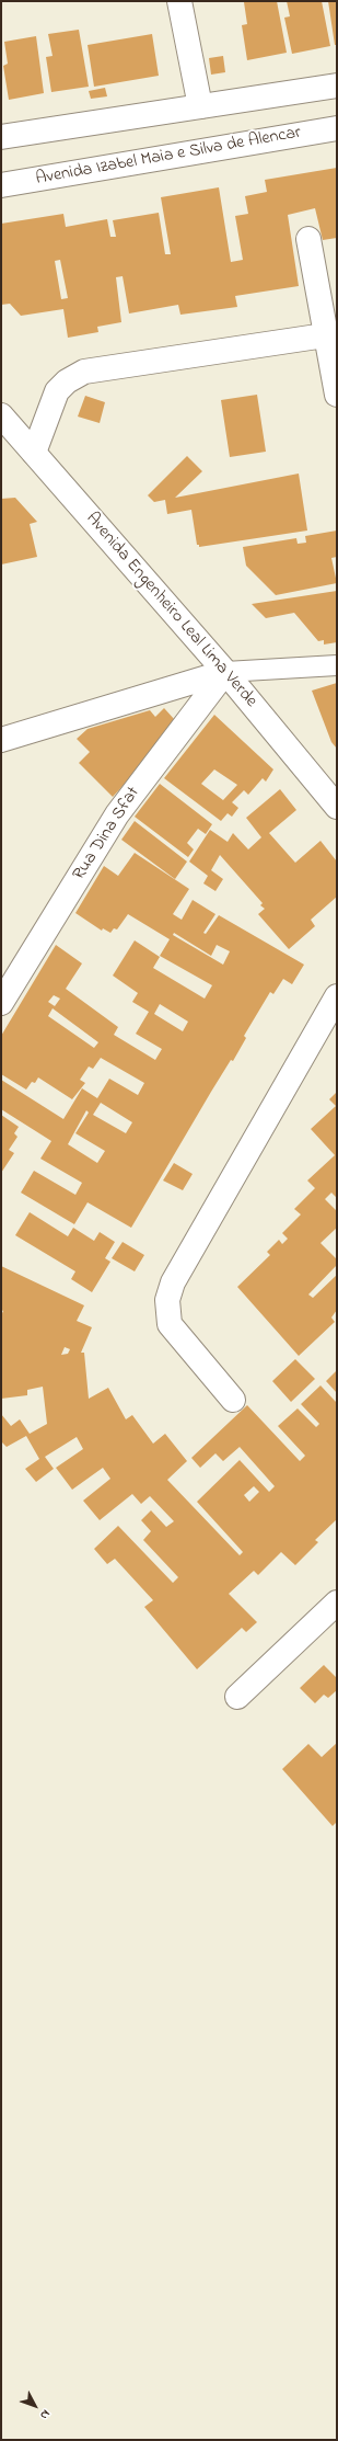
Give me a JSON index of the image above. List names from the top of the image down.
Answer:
{
  "streets": {
    "street": ["Avenida Izabel Maia e Silva de Alencar", "Avenida Engenheiro Leal Lima Verde", "Rua Dina Sfat"]
  },
  "crossings": [
    ["Avenida Engenheiro Leal Lima Verde", "Rua Dina Sfat"]
  ],
  "north": "bottom right"
}
